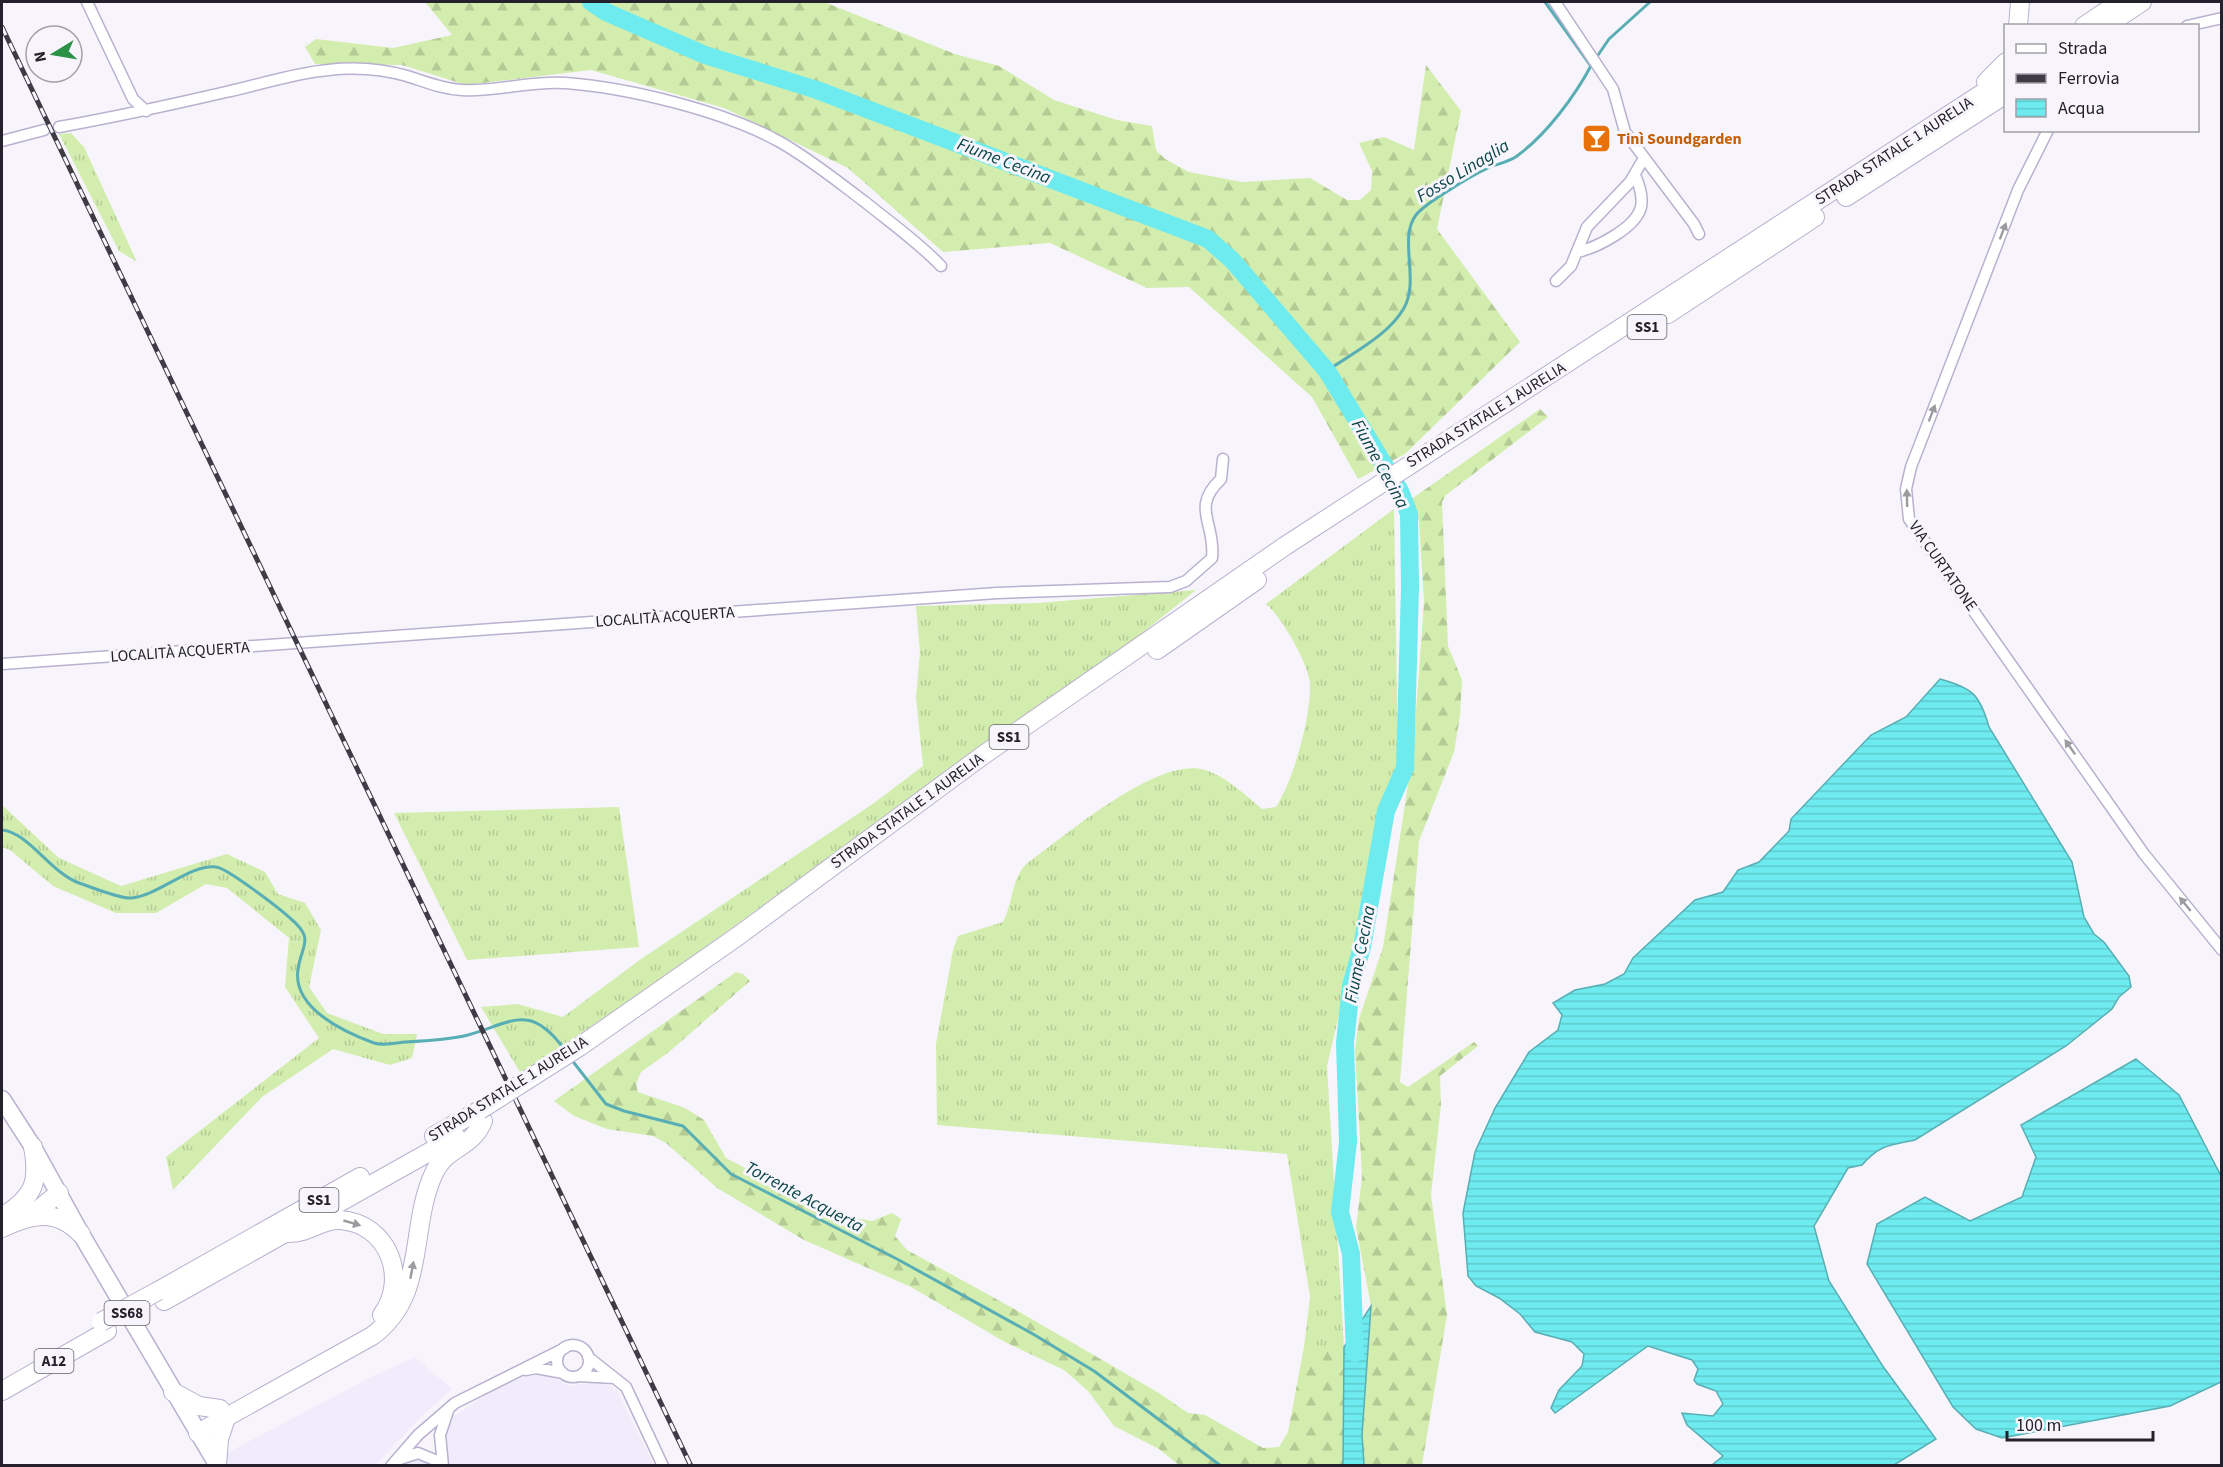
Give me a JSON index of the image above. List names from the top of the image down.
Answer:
{
  "streets": {
    "highway": ["STRADA STATALE 1 AURELIA", "SS1", "A12"],
    "main road": ["SS68"],
    "street": ["VIA CURTATONE", "LOCALITÀ ACQUERTA"]
  },
  "crossings": [
    ["STRADA STATALE 1 AURELIA", "SS1"]
  ],
  "one_way": ["VIA CURTATONE"],
  "water": ["Fiume Cecina", "Fosso Linaglia", "Torrente Acquerta"],
  "places": {
    "bar": ["Tinì Soundgarden"]
  },
  "legend": ["Strada", "Ferrovia", "Acqua"],
  "scale_bar": "100 m",
  "north": "left"
}
